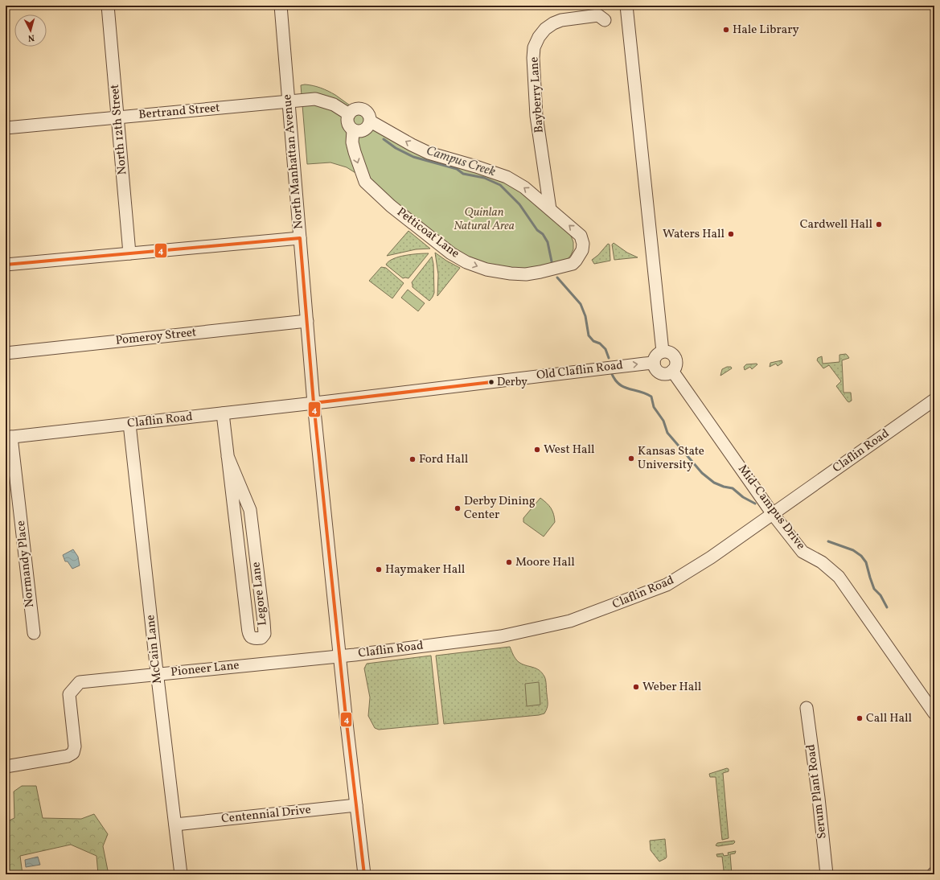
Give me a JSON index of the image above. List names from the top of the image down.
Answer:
{
  "streets": {
    "street": [
      "Bayberry Lane",
      "Bertrand Street",
      "North 12th Street",
      "North Manhattan Avenue",
      "Petticoat Lane",
      "Pomeroy Street",
      "Old Claflin Road",
      "Claflin Road",
      "Mid-Campus Drive",
      "Normandy Place",
      "Legore Lane",
      "McCain Lane",
      "Pioneer Lane",
      "Serum Plant Road",
      "Centennial Drive"
    ]
  },
  "crossings": [
    ["Bayberry Lane", "Petticoat Lane"],
    ["Bertrand Street", "North 12th Street"],
    ["Bertrand Street", "North Manhattan Avenue"],
    ["Bertrand Street", "Petticoat Lane"],
    ["North Manhattan Avenue", "Pomeroy Street"],
    ["North Manhattan Avenue", "Old Claflin Road"],
    ["North Manhattan Avenue", "Claflin Road"],
    ["North Manhattan Avenue", "Pioneer Lane"],
    ["North Manhattan Avenue", "Centennial Drive"],
    ["Old Claflin Road", "Claflin Road"],
    ["Old Claflin Road", "Mid-Campus Drive"],
    ["Claflin Road", "Mid-Campus Drive"],
    ["Claflin Road", "Normandy Place"],
    ["Claflin Road", "Legore Lane"],
    ["Claflin Road", "McCain Lane"],
    ["Claflin Road", "Pioneer Lane"],
    ["McCain Lane", "Pioneer Lane"],
    ["McCain Lane", "Centennial Drive"]
  ],
  "one_way": ["Old Claflin Road"],
  "water": ["Campus Creek"],
  "parks": ["Quinlan Natural Area"],
  "places": [
    "Hale Library",
    "Cardwell Hall",
    "Waters Hall",
    "Derby",
    "West Hall",
    "Kansas State University",
    "Ford Hall",
    "Derby Dining Center",
    "Moore Hall",
    "Haymaker Hall",
    "Weber Hall",
    "Call Hall"
  ],
  "lines": ["transit line 4"],
  "north": "bottom"
}
